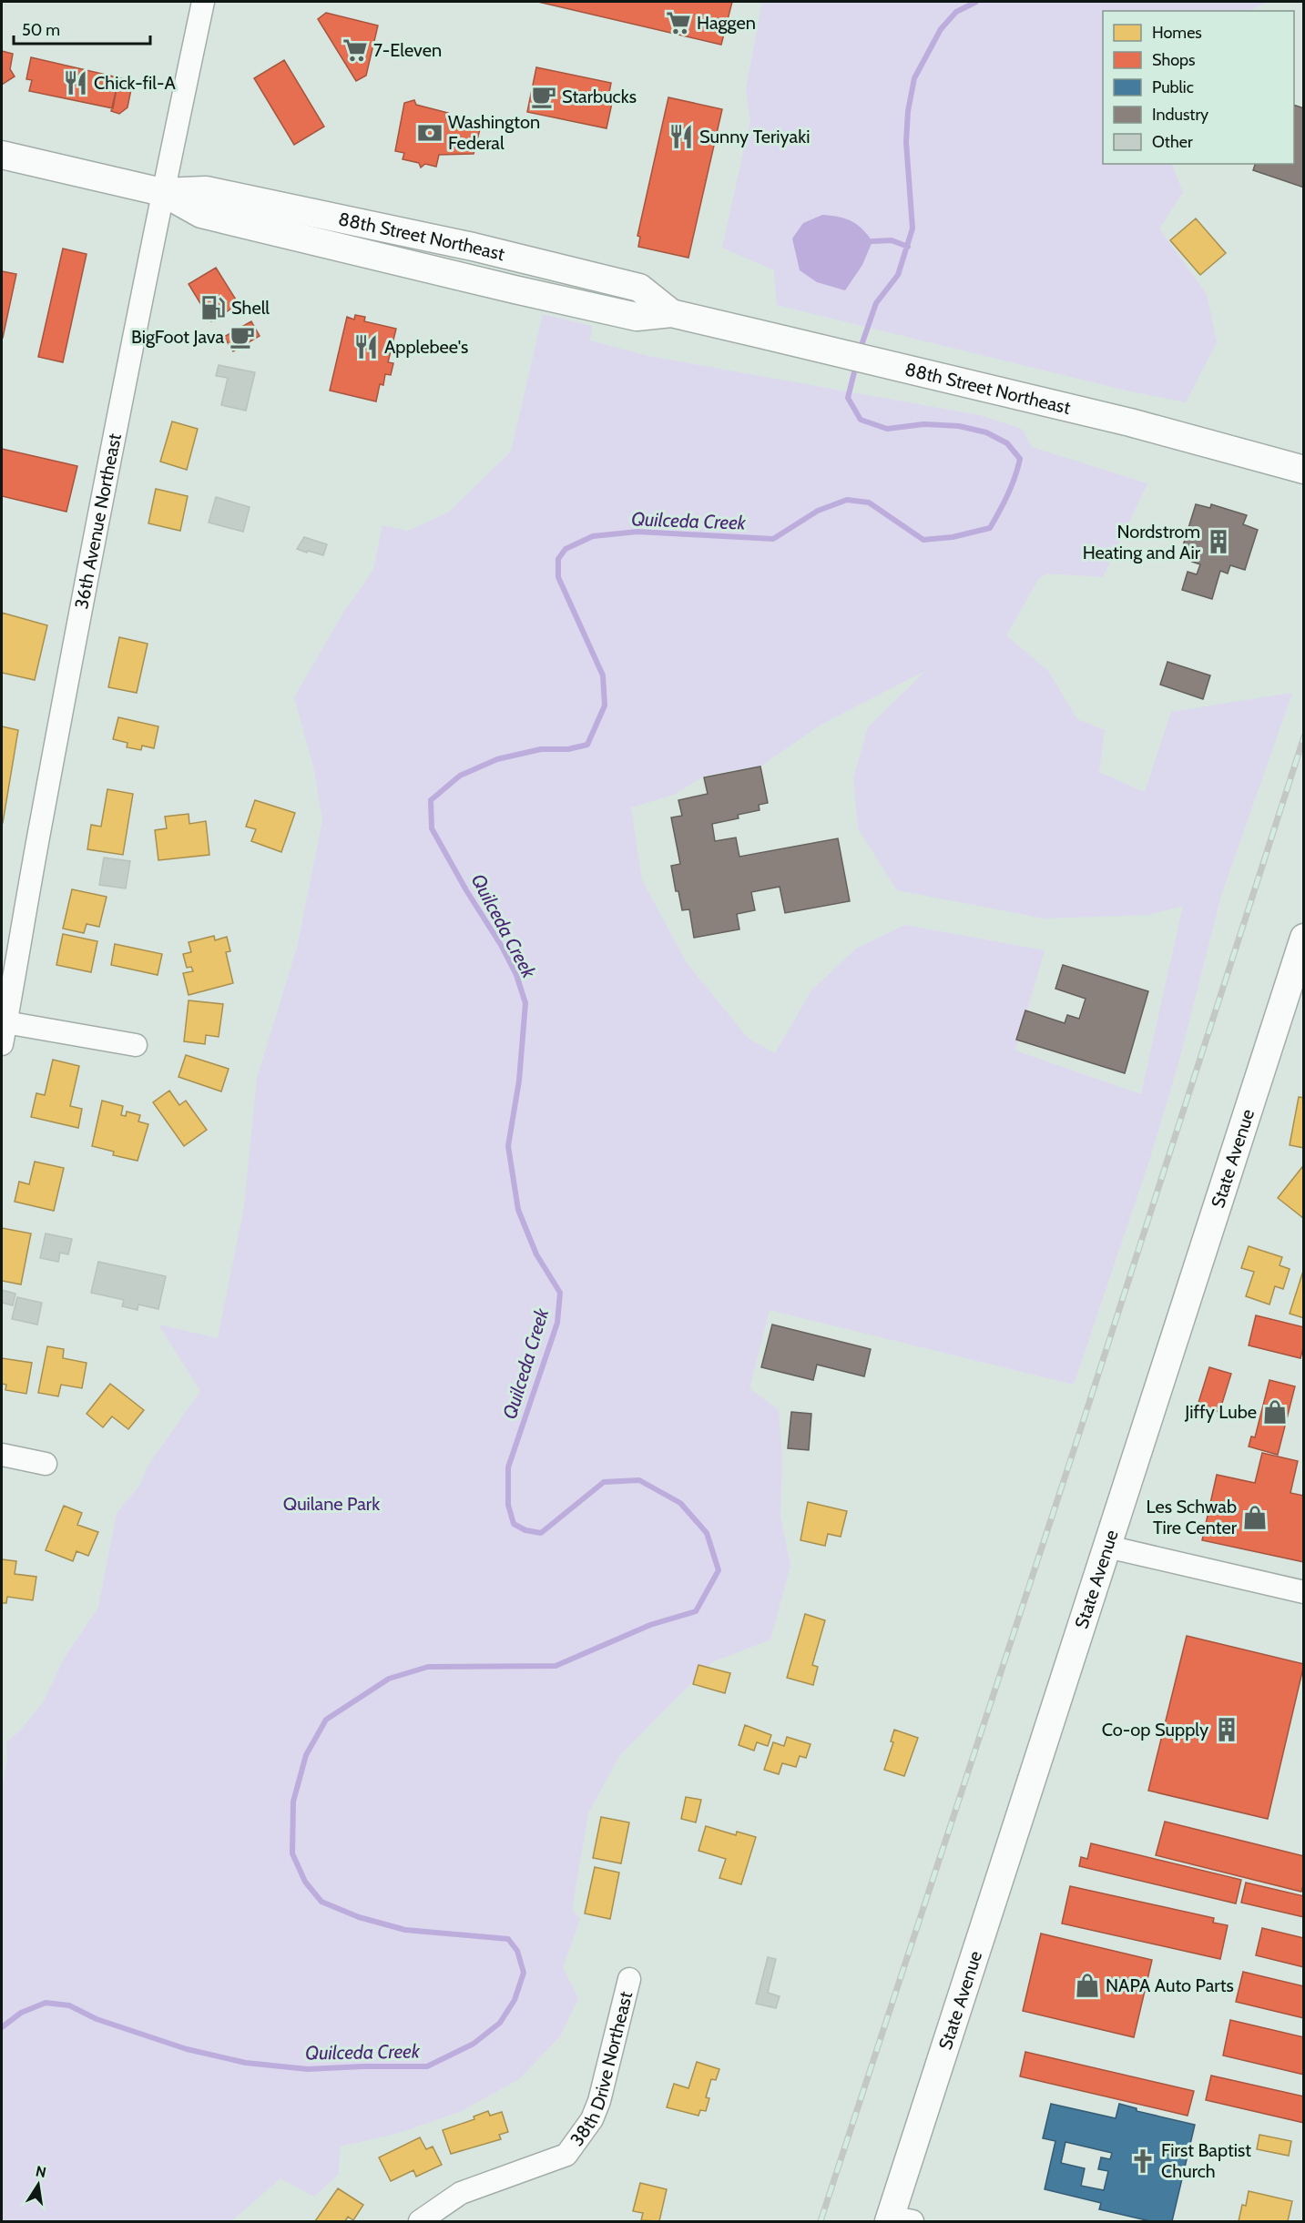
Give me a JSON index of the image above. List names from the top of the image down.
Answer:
{
  "streets": {
    "main road": ["88th Street Northeast", "State Avenue"],
    "street": ["36th Avenue Northeast", "38th Drive Northeast"]
  },
  "crossings": [
    ["88th Street Northeast", "36th Avenue Northeast"]
  ],
  "water": ["Quilceda Creek"],
  "parks": ["Quilane Park"],
  "places": {
    "supermarket": ["Haggen", "7-Eleven"],
    "restaurant": ["Chick-fil-A", "Sunny Teriyaki", "Applebee's"],
    "cafe": ["Starbucks", "BigFoot Java"],
    "bank": ["Washington Federal"],
    "fuel station": ["Shell"],
    "building": ["Nordstrom Heating and Air", "Co-op Supply"],
    "shop": ["Jiffy Lube", "Les Schwab Tire Center", "NAPA Auto Parts"],
    "church": ["First Baptist Church"]
  },
  "legend": [
    "Homes",
    "Shops",
    "Public",
    "Industry",
    "Other"
  ],
  "scale_bar": "50 m",
  "north": "top"
}
